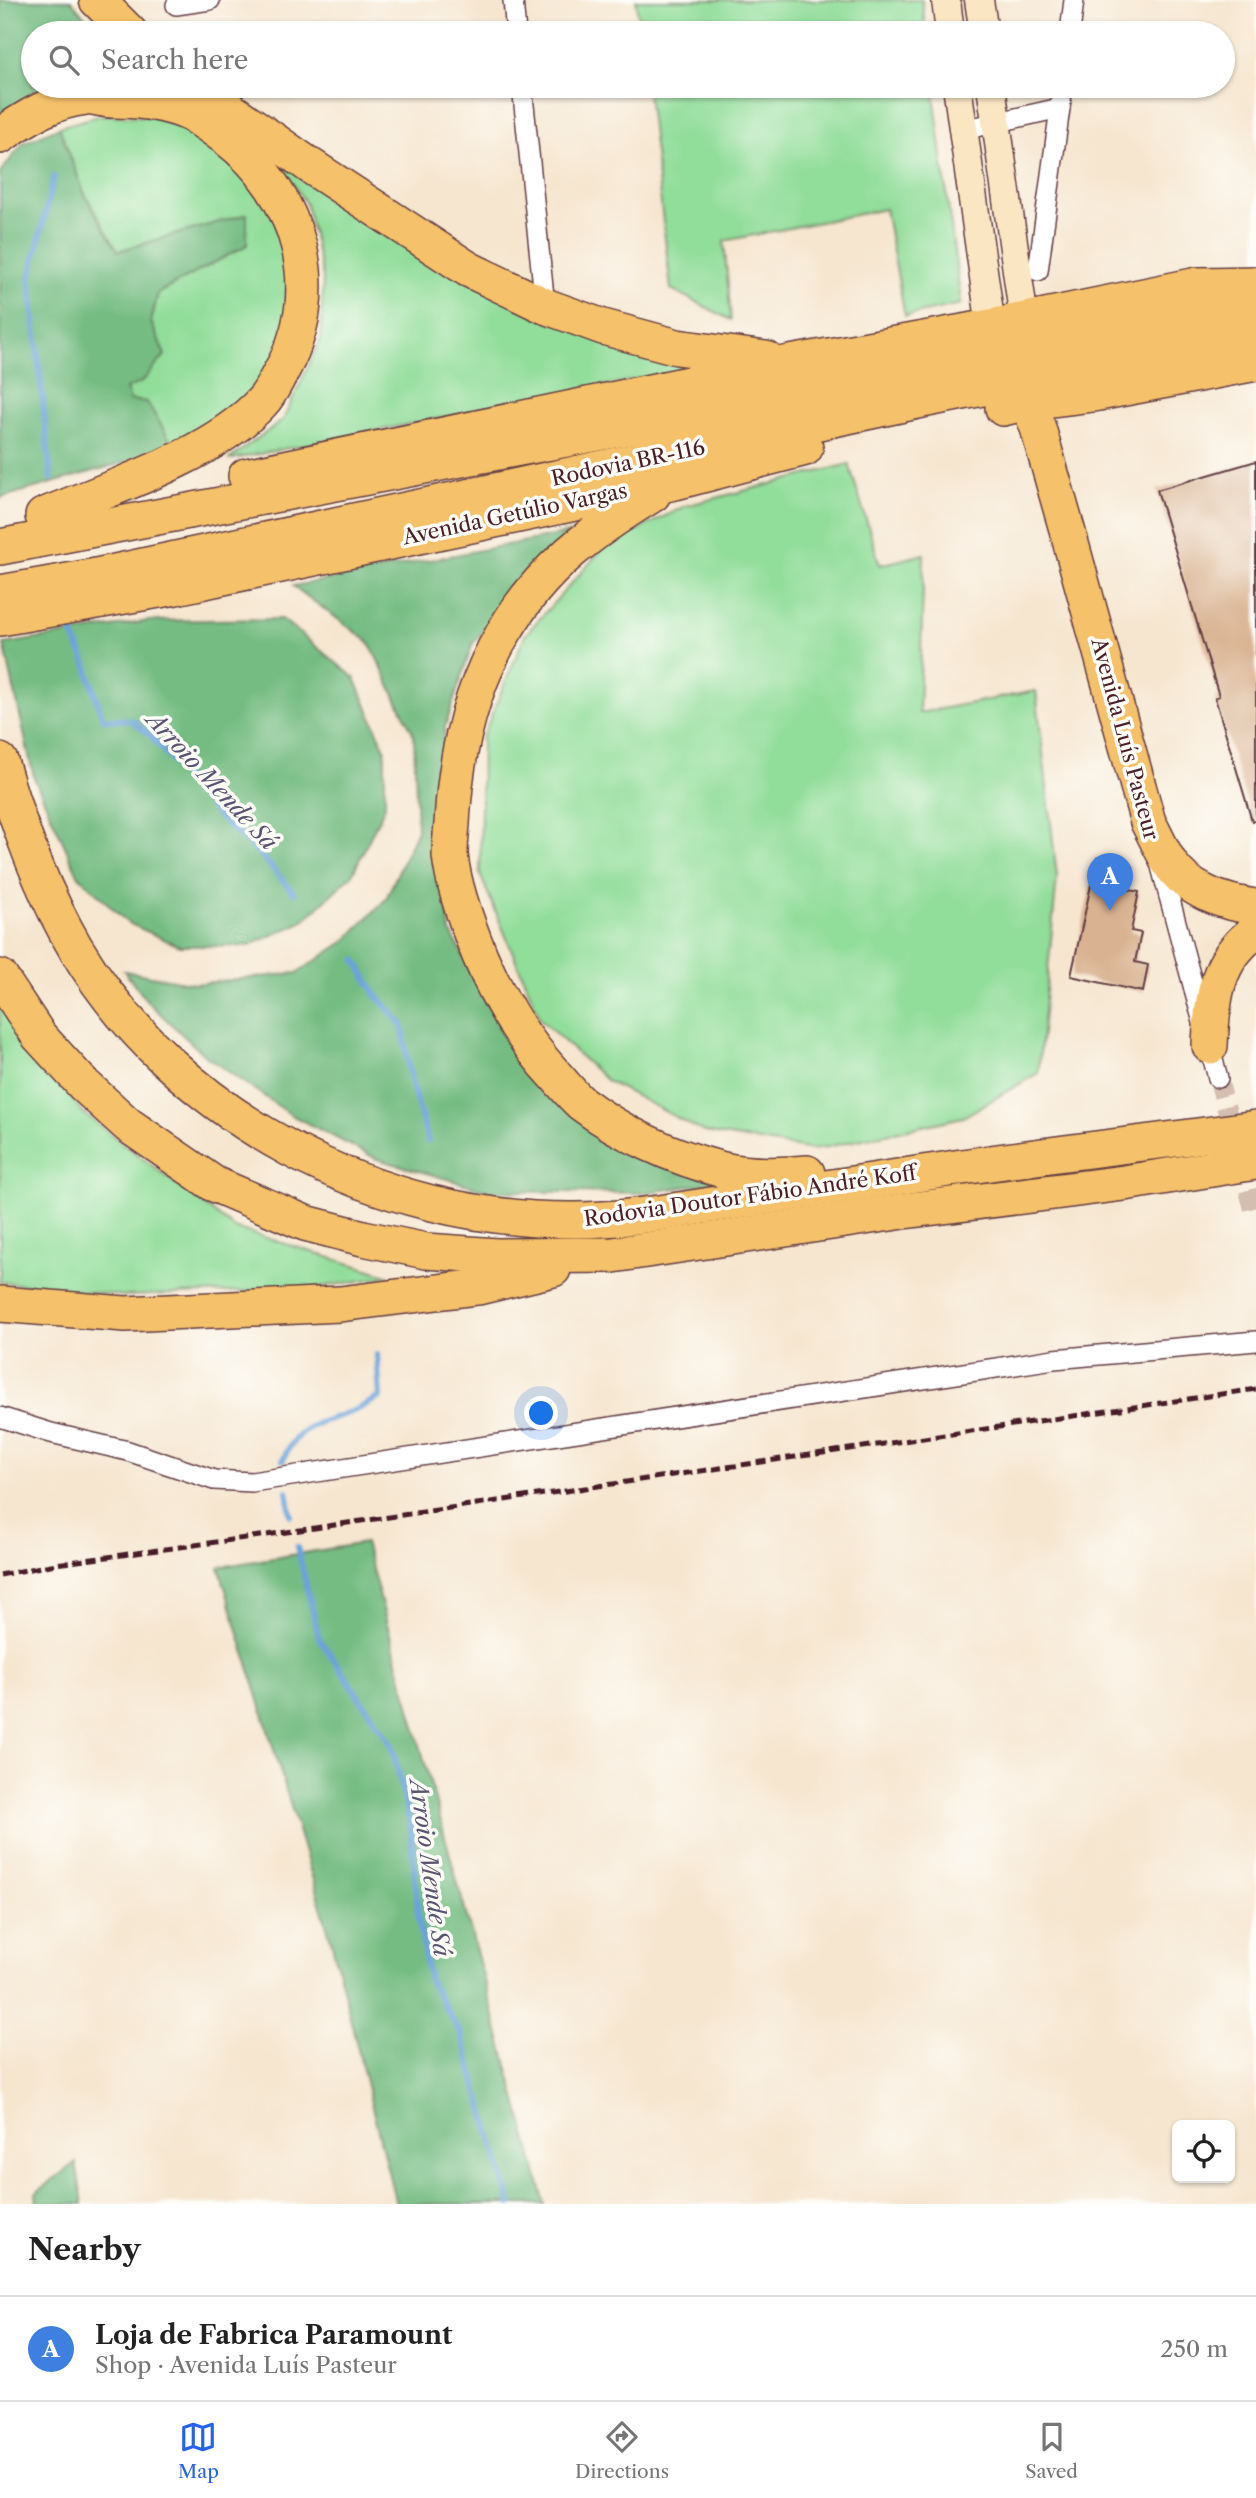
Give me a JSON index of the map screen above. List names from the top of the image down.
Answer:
{
  "streets": {
    "highway": [
      "Rodovia BR-116",
      "Avenida Getúlio Vargas",
      "Avenida Luís Pasteur",
      "Rodovia Doutor Fábio André Koff"
    ]
  },
  "crossings": [
    ["Avenida Getúlio Vargas", "Avenida Luís Pasteur"]
  ],
  "water": ["Arroio Mende Sá"],
  "page": {
    "search": "Search here",
    "pins": "A",
    "heading": "Nearby",
    "list": [
      {
        "mark": "A",
        "name": "Loja de Fabrica Paramount",
        "note": "Shop · Avenida Luís Pasteur",
        "value": "250 m"
      }
    ],
    "nav": ["Map", "Directions", "Saved"]
  }
}
